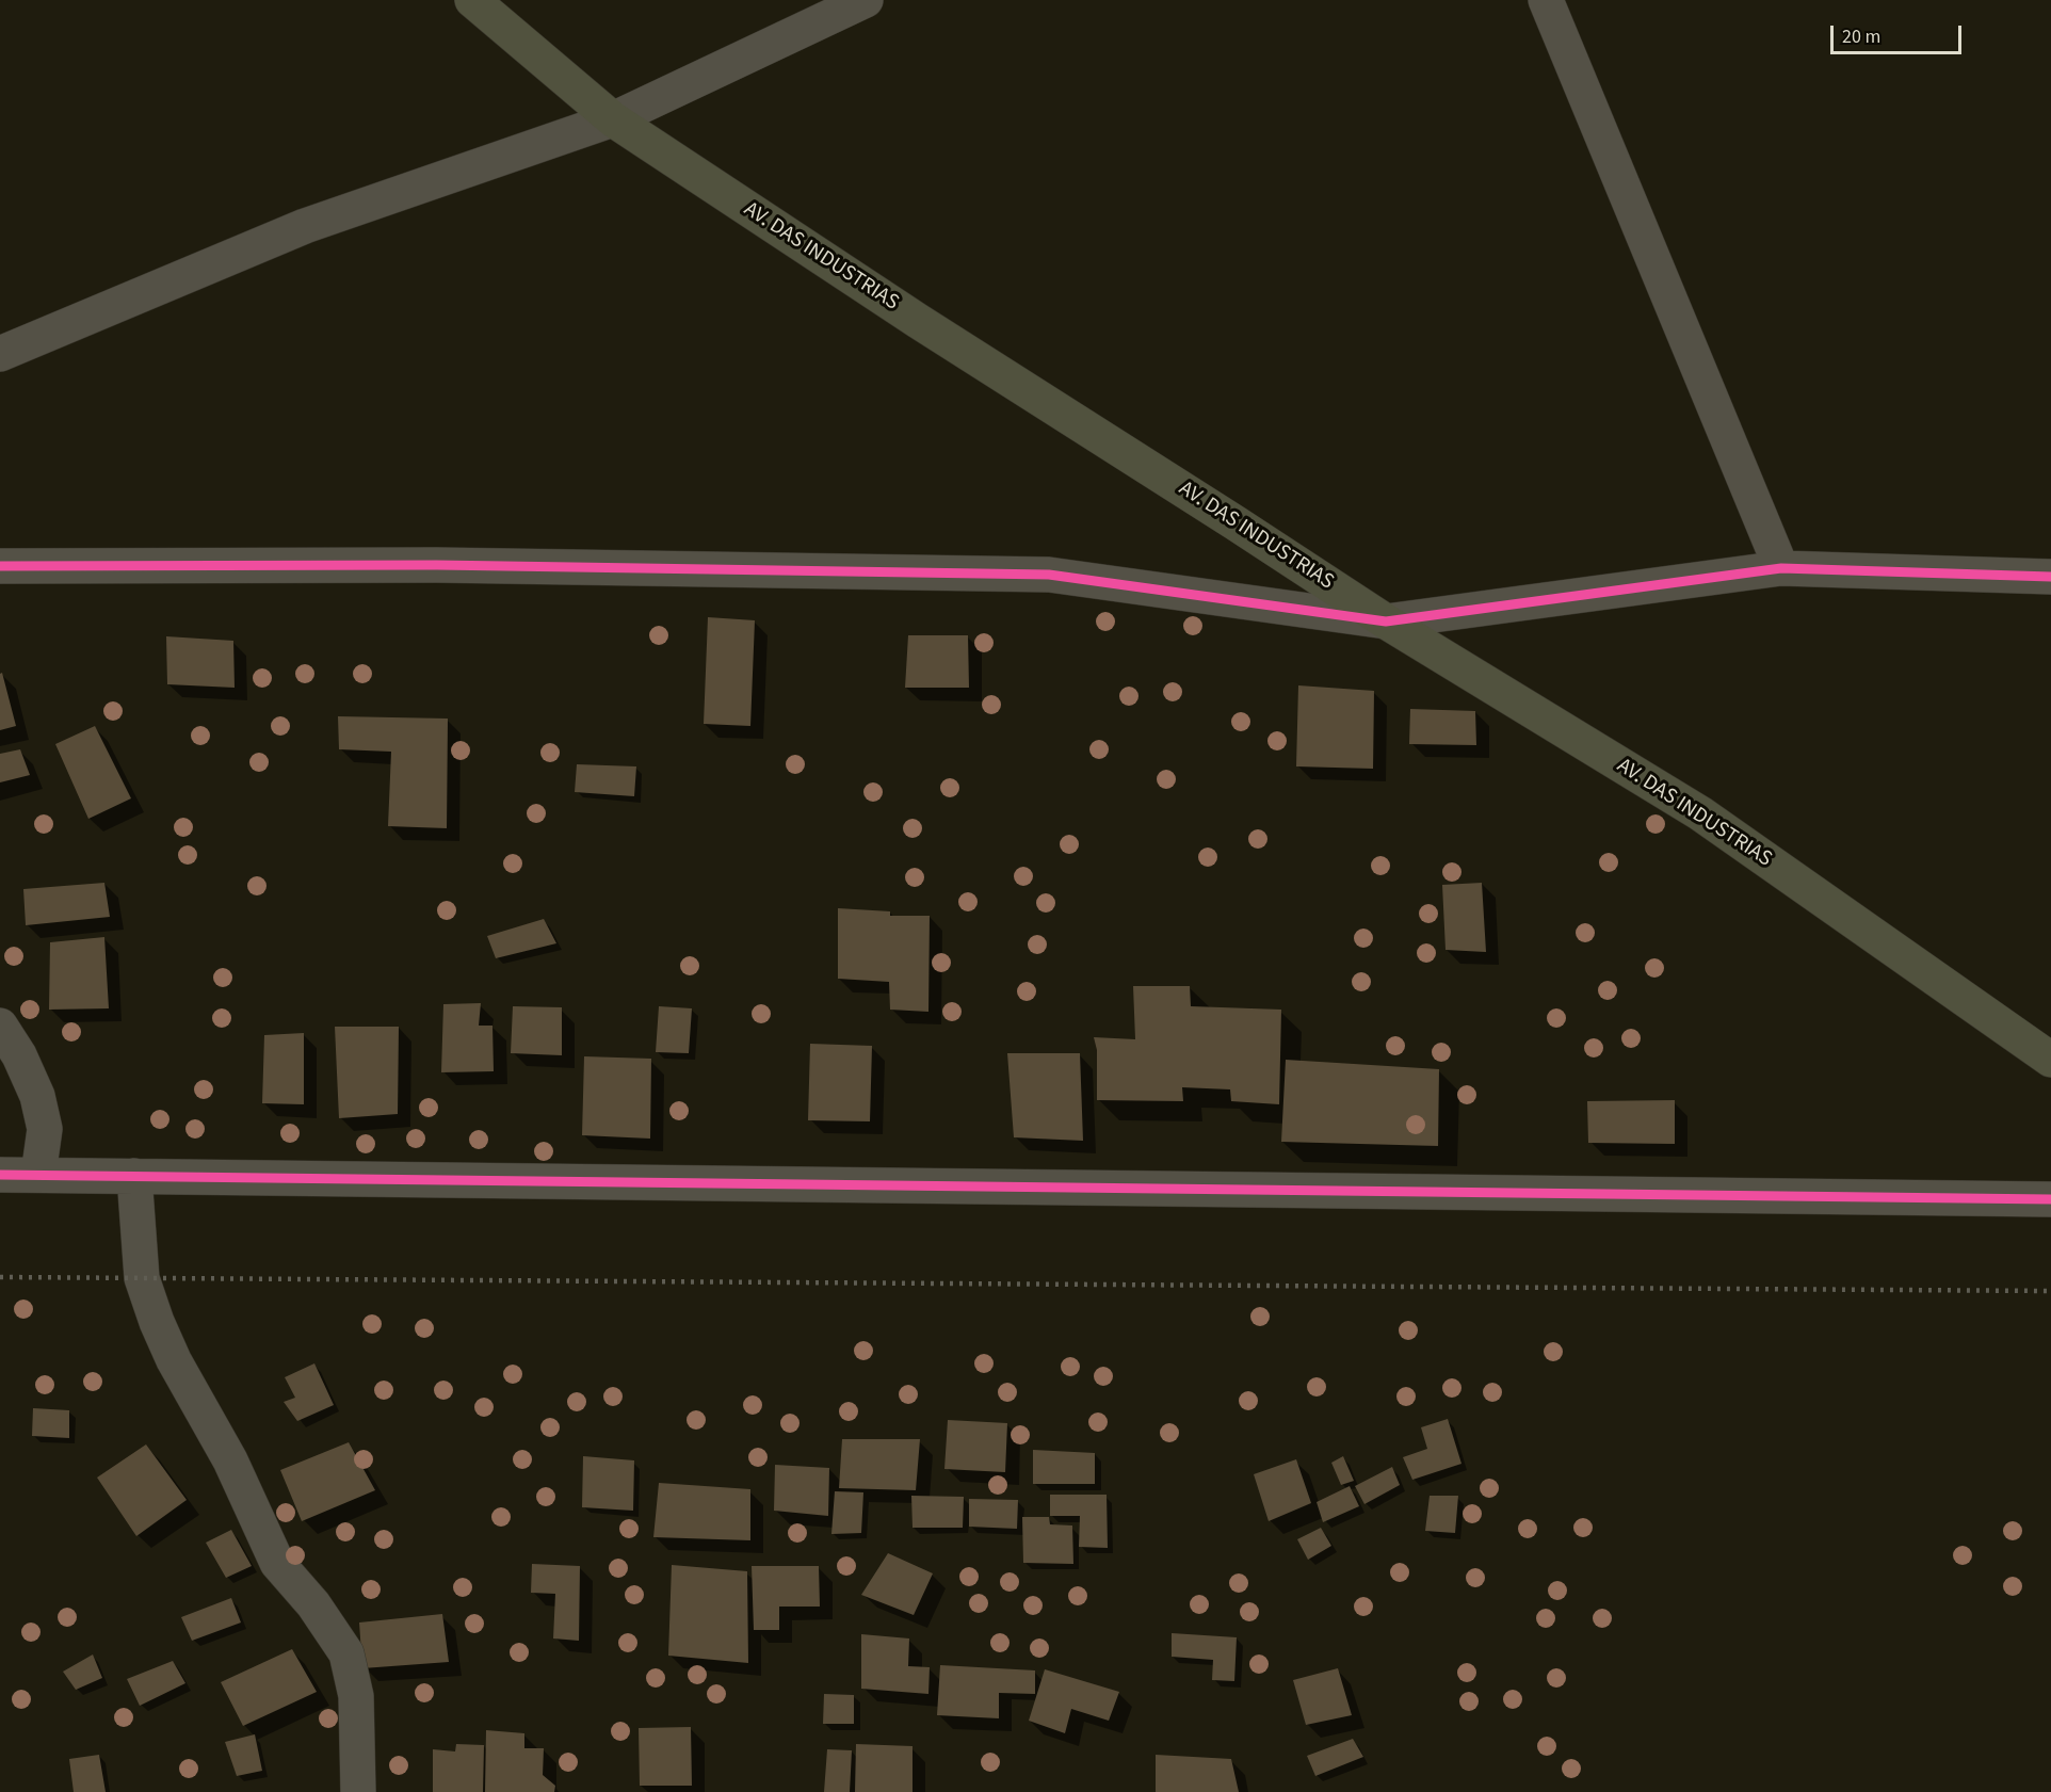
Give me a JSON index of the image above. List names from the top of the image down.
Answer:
{
  "streets": {
    "main road": ["AV. DAS INDUSTRIAS"]
  },
  "scale_bar": "20 m"
}
